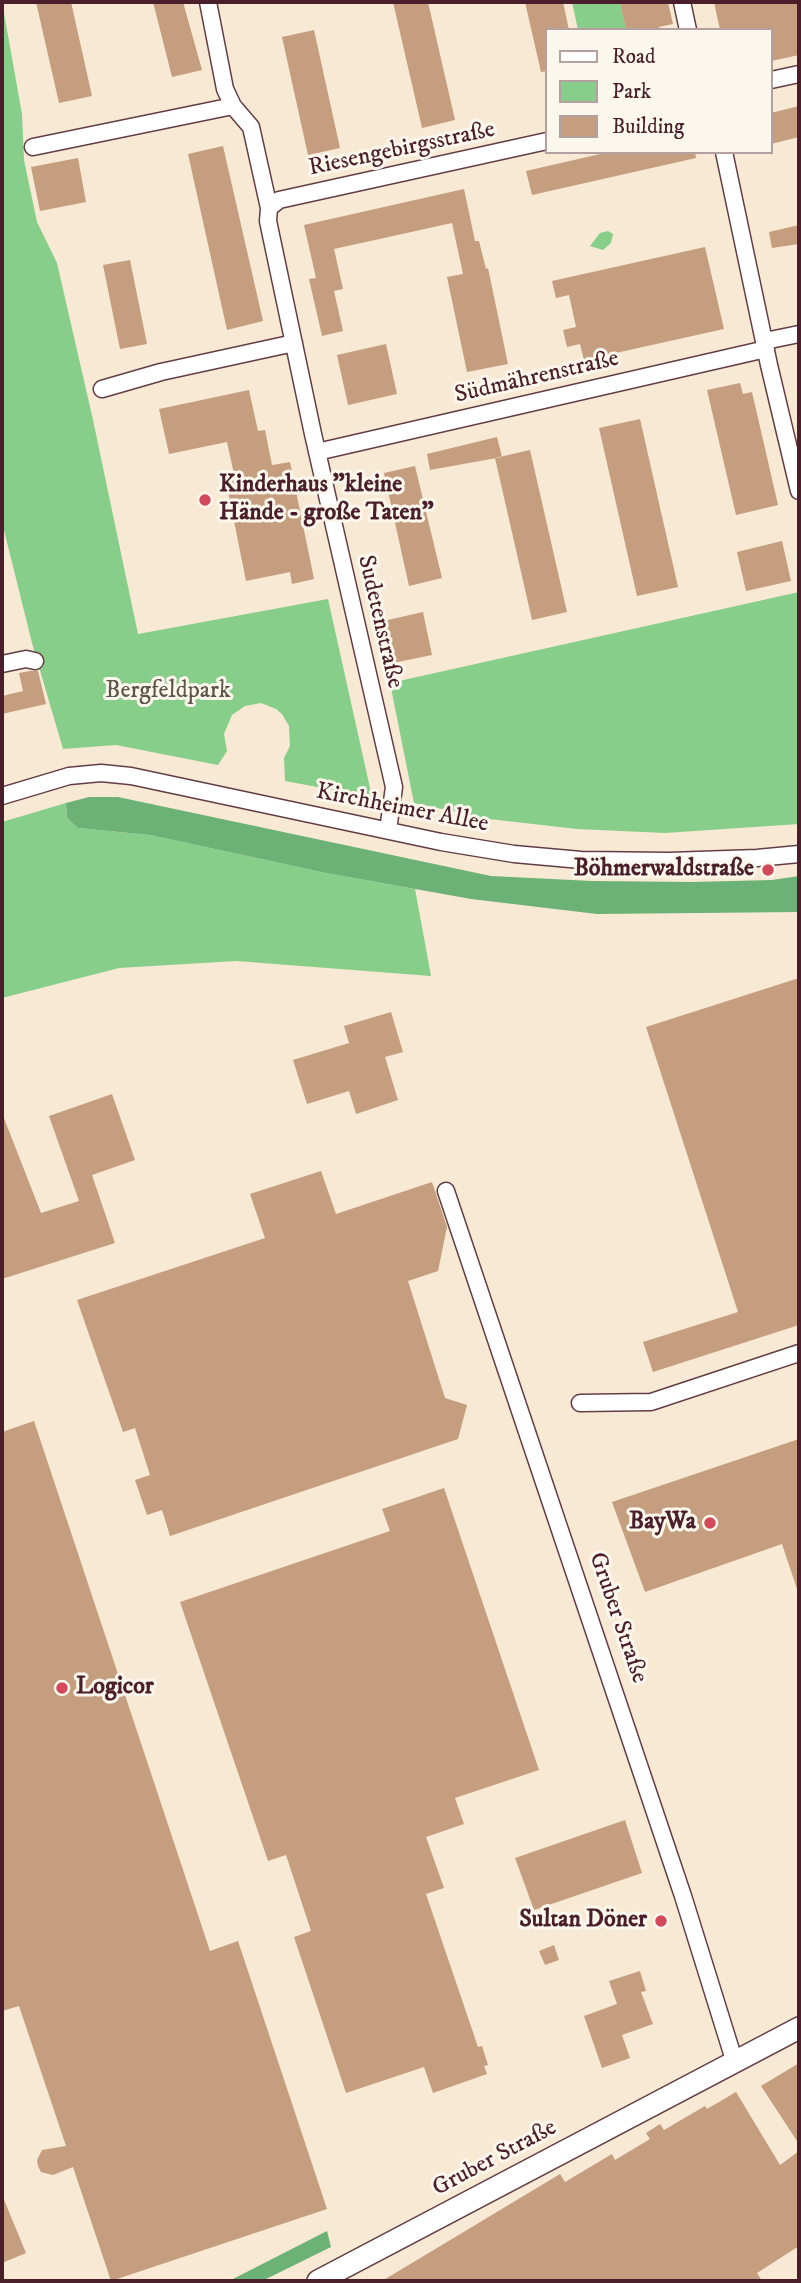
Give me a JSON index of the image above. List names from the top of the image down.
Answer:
{
  "streets": {
    "street": [
      "Riesengebirgsstraße",
      "Südmährenstraße",
      "Sudetenstraße",
      "Kirchheimer Allee",
      "Gruber Straße"
    ]
  },
  "crossings": [
    ["Riesengebirgsstraße", "Sudetenstraße"],
    ["Südmährenstraße", "Sudetenstraße"],
    ["Sudetenstraße", "Kirchheimer Allee"]
  ],
  "parks": ["Bergfeldpark"],
  "places": [
    "Kinderhaus \"kleine Hände - große Taten\"",
    "Böhmerwaldstraße",
    "BayWa",
    "Logicor",
    "Sultan Döner"
  ],
  "legend": ["Road", "Park", "Building"]
}
